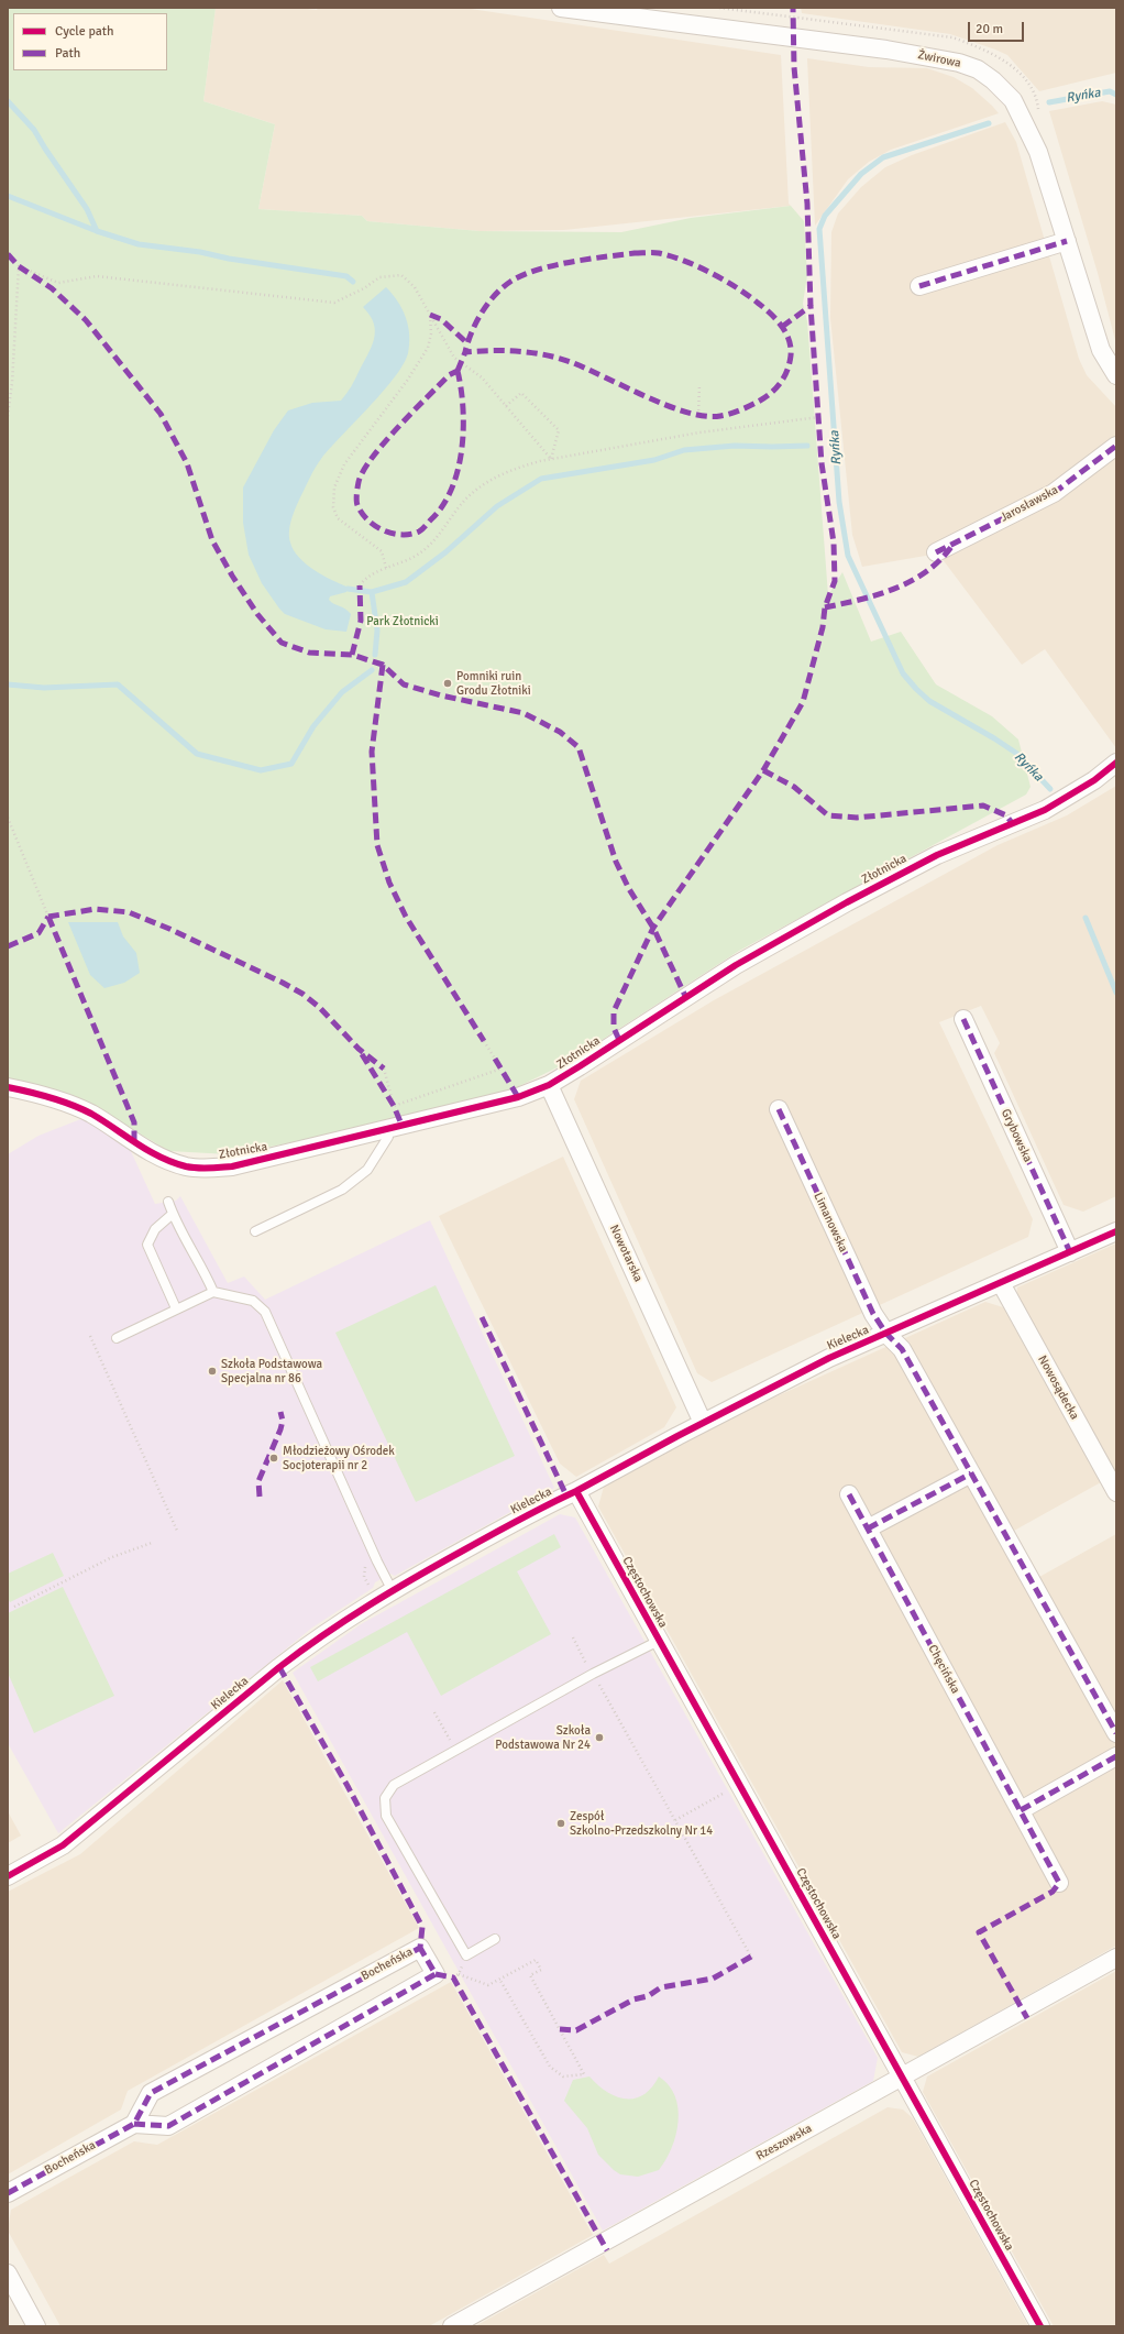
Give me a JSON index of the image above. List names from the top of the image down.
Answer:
{
  "streets": {
    "street": [
      "Żwirowa",
      "Jarosławska",
      "Złotnicka",
      "Grybowska",
      "Limanowska",
      "Nowotarska",
      "Kielecka",
      "Nowosądecka",
      "Częstochowska",
      "Chęcińska",
      "Bocheńska",
      "Rzeszowska"
    ]
  },
  "crossings": [
    ["Złotnicka", "Nowotarska"],
    ["Grybowska", "Kielecka"],
    ["Limanowska", "Kielecka"],
    ["Nowotarska", "Kielecka"],
    ["Kielecka", "Nowosądecka"],
    ["Kielecka", "Częstochowska"],
    ["Częstochowska", "Rzeszowska"]
  ],
  "water": ["Ryńka"],
  "parks": ["Park Złotnicki"],
  "places": [
    "Pomniki ruin Grodu Złotniki",
    "Szkoła Podstawowa Specjalna nr 86",
    "Młodzieżowy Ośrodek Socjoterapii nr 2",
    "Szkoła Podstawowa Nr 24",
    "Zespół Szkolno-Przedszkolny Nr 14"
  ],
  "legend": ["Cycle path", "Path"],
  "scale_bar": "20 m"
}
